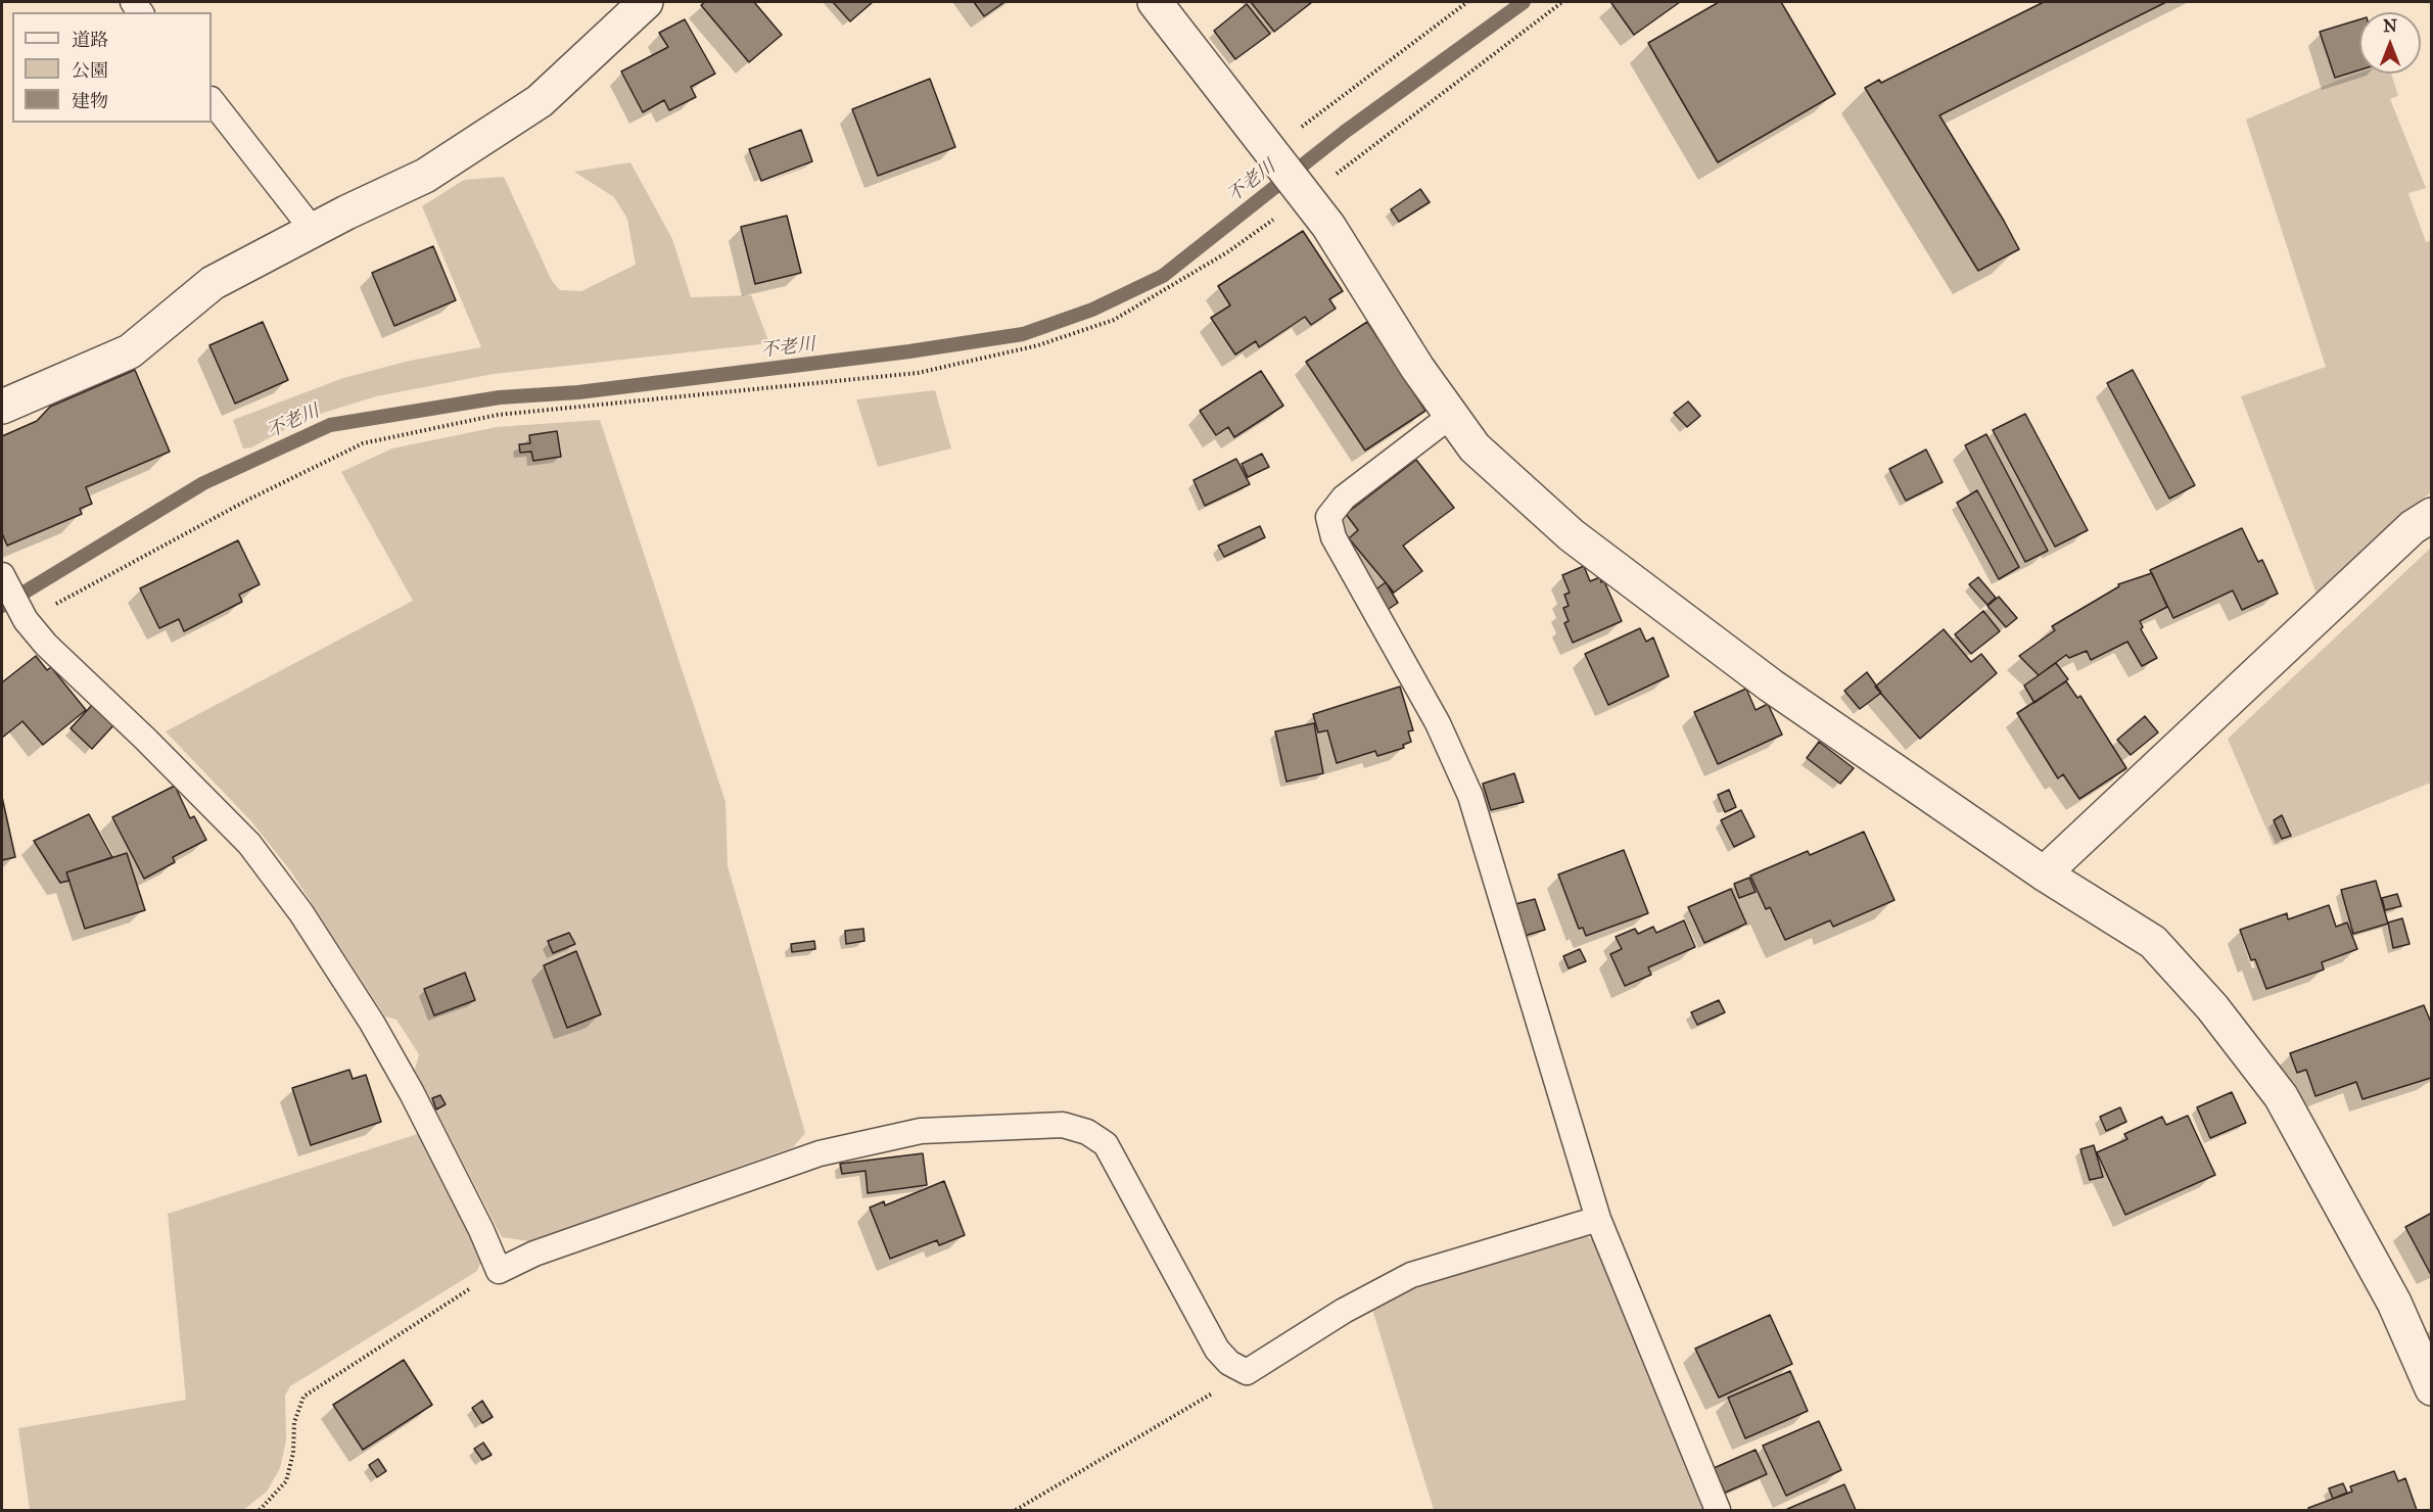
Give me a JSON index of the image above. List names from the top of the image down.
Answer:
{
  "water": ["不老川"],
  "legend": ["道路", "公園", "建物"],
  "north": "top"
}
